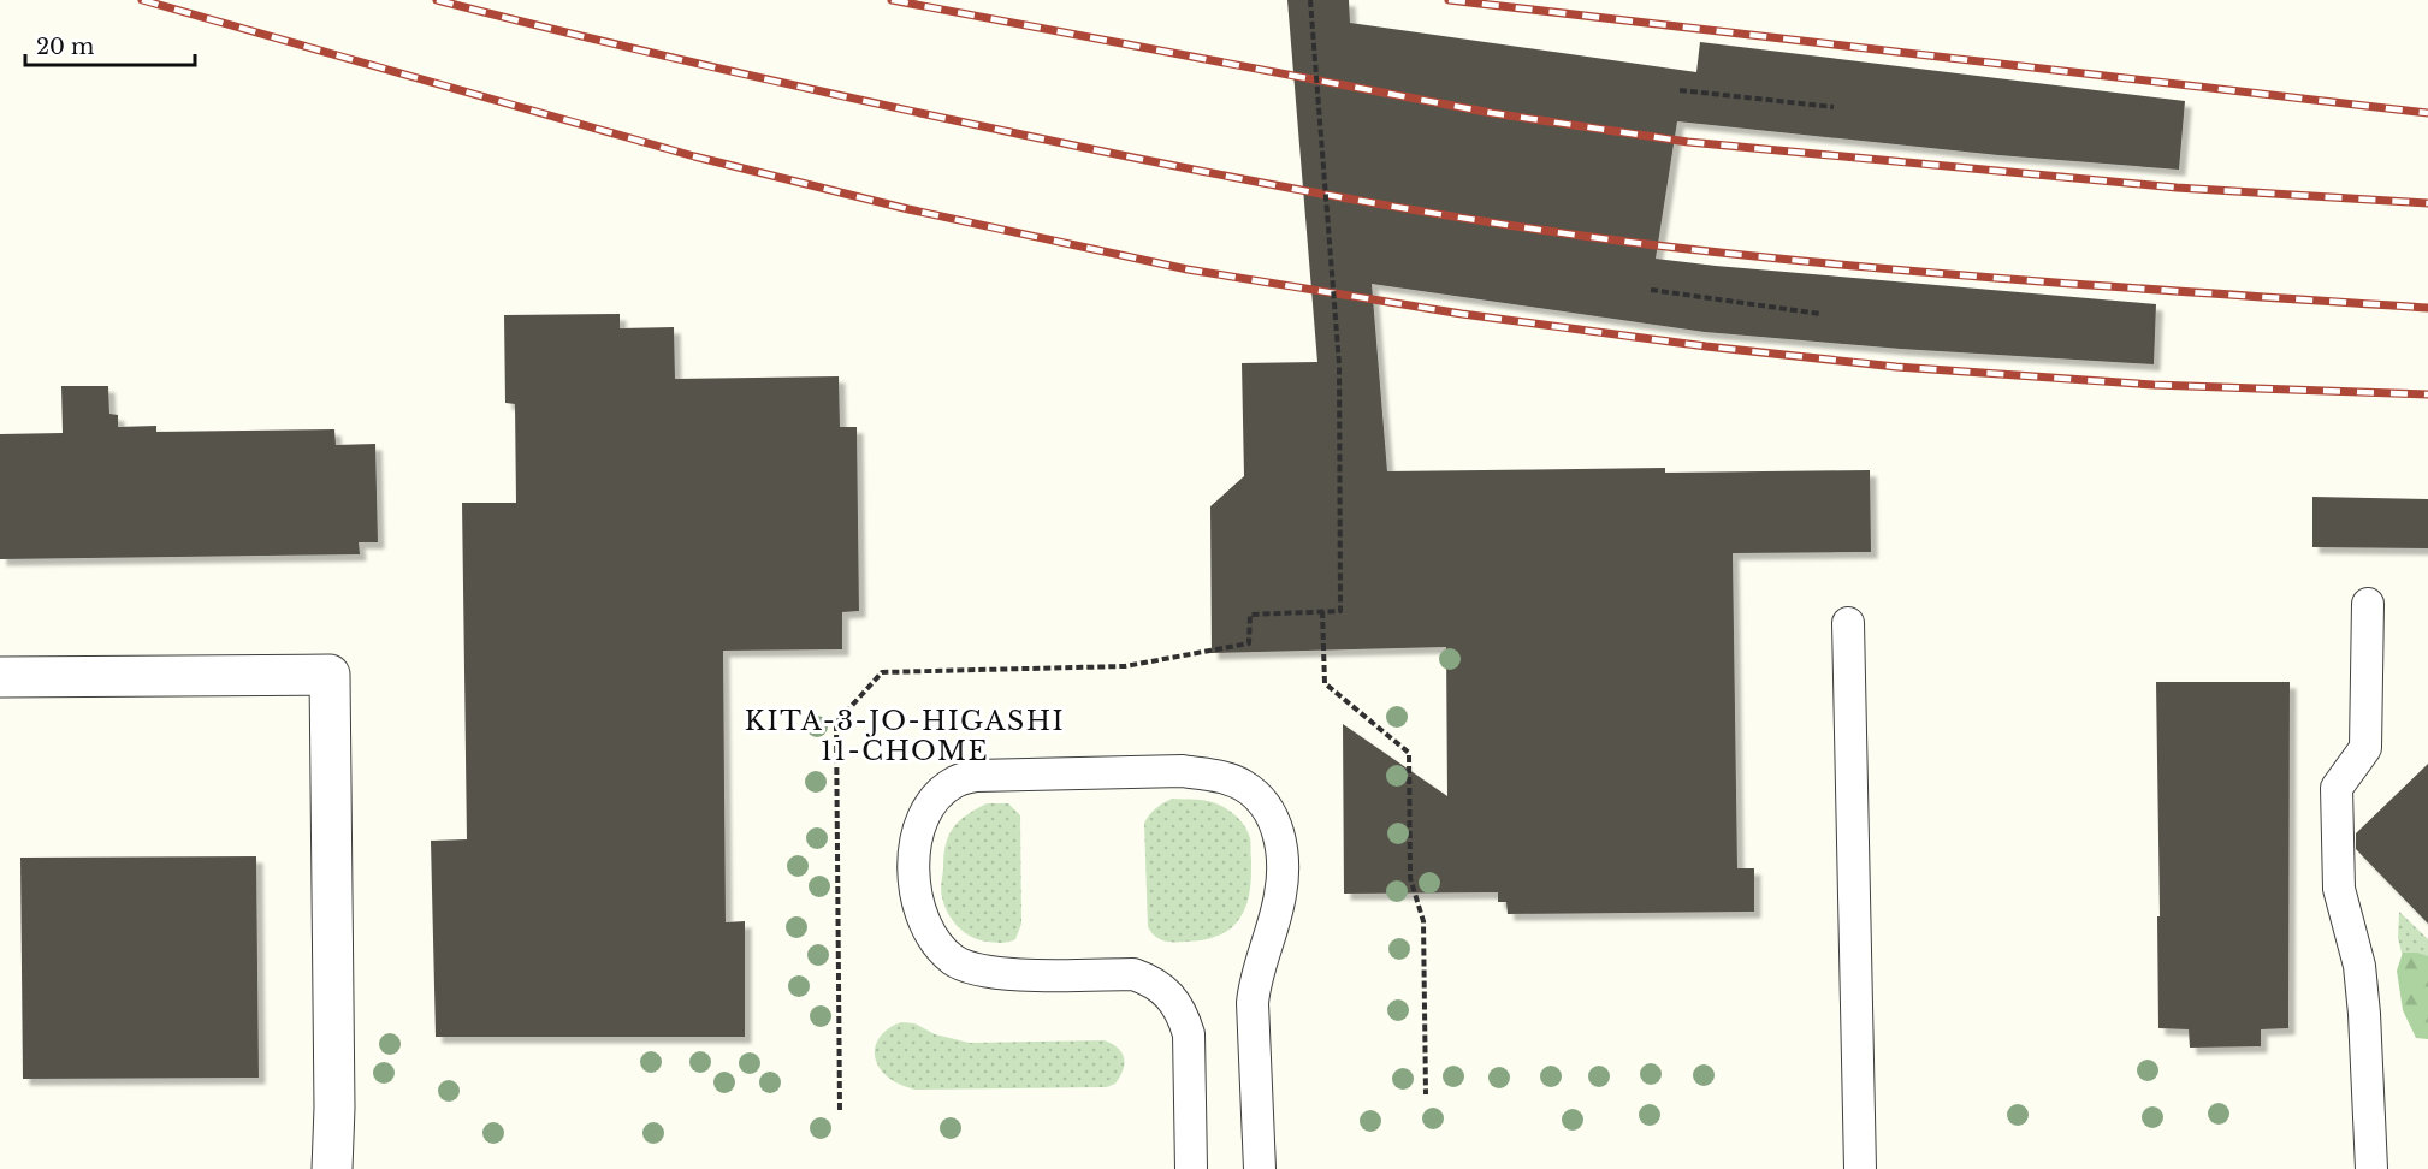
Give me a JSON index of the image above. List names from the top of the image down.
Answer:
{
  "districts": ["KITA-3-JO-HIGASHI 11-CHOME"],
  "scale_bar": "20 m"
}
